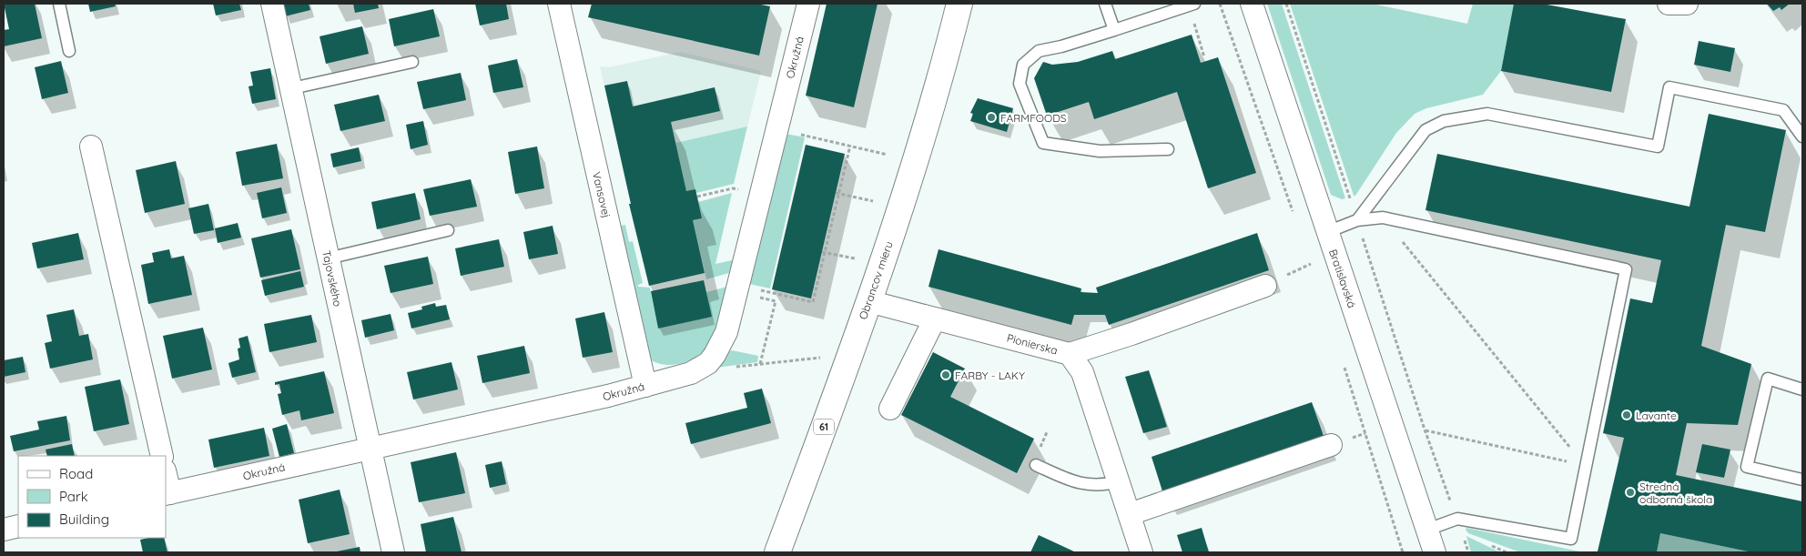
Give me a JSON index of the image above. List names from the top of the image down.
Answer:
{
  "streets": {
    "main road": ["Obrancov mieru", "61"],
    "street": [
      "Okružná",
      "Vansovej",
      "Tajovského",
      "Bratislavská",
      "Pionierska"
    ]
  },
  "crossings": [
    ["Okružná", "Vansovej"],
    ["Okružná", "Tajovského"],
    ["Obrancov mieru", "Pionierska"]
  ],
  "places": [
    "FARMFOODS",
    "FARBY - LAKY",
    "Lavante",
    "Stredná odborná škola"
  ],
  "legend": ["Road", "Park", "Building"]
}
